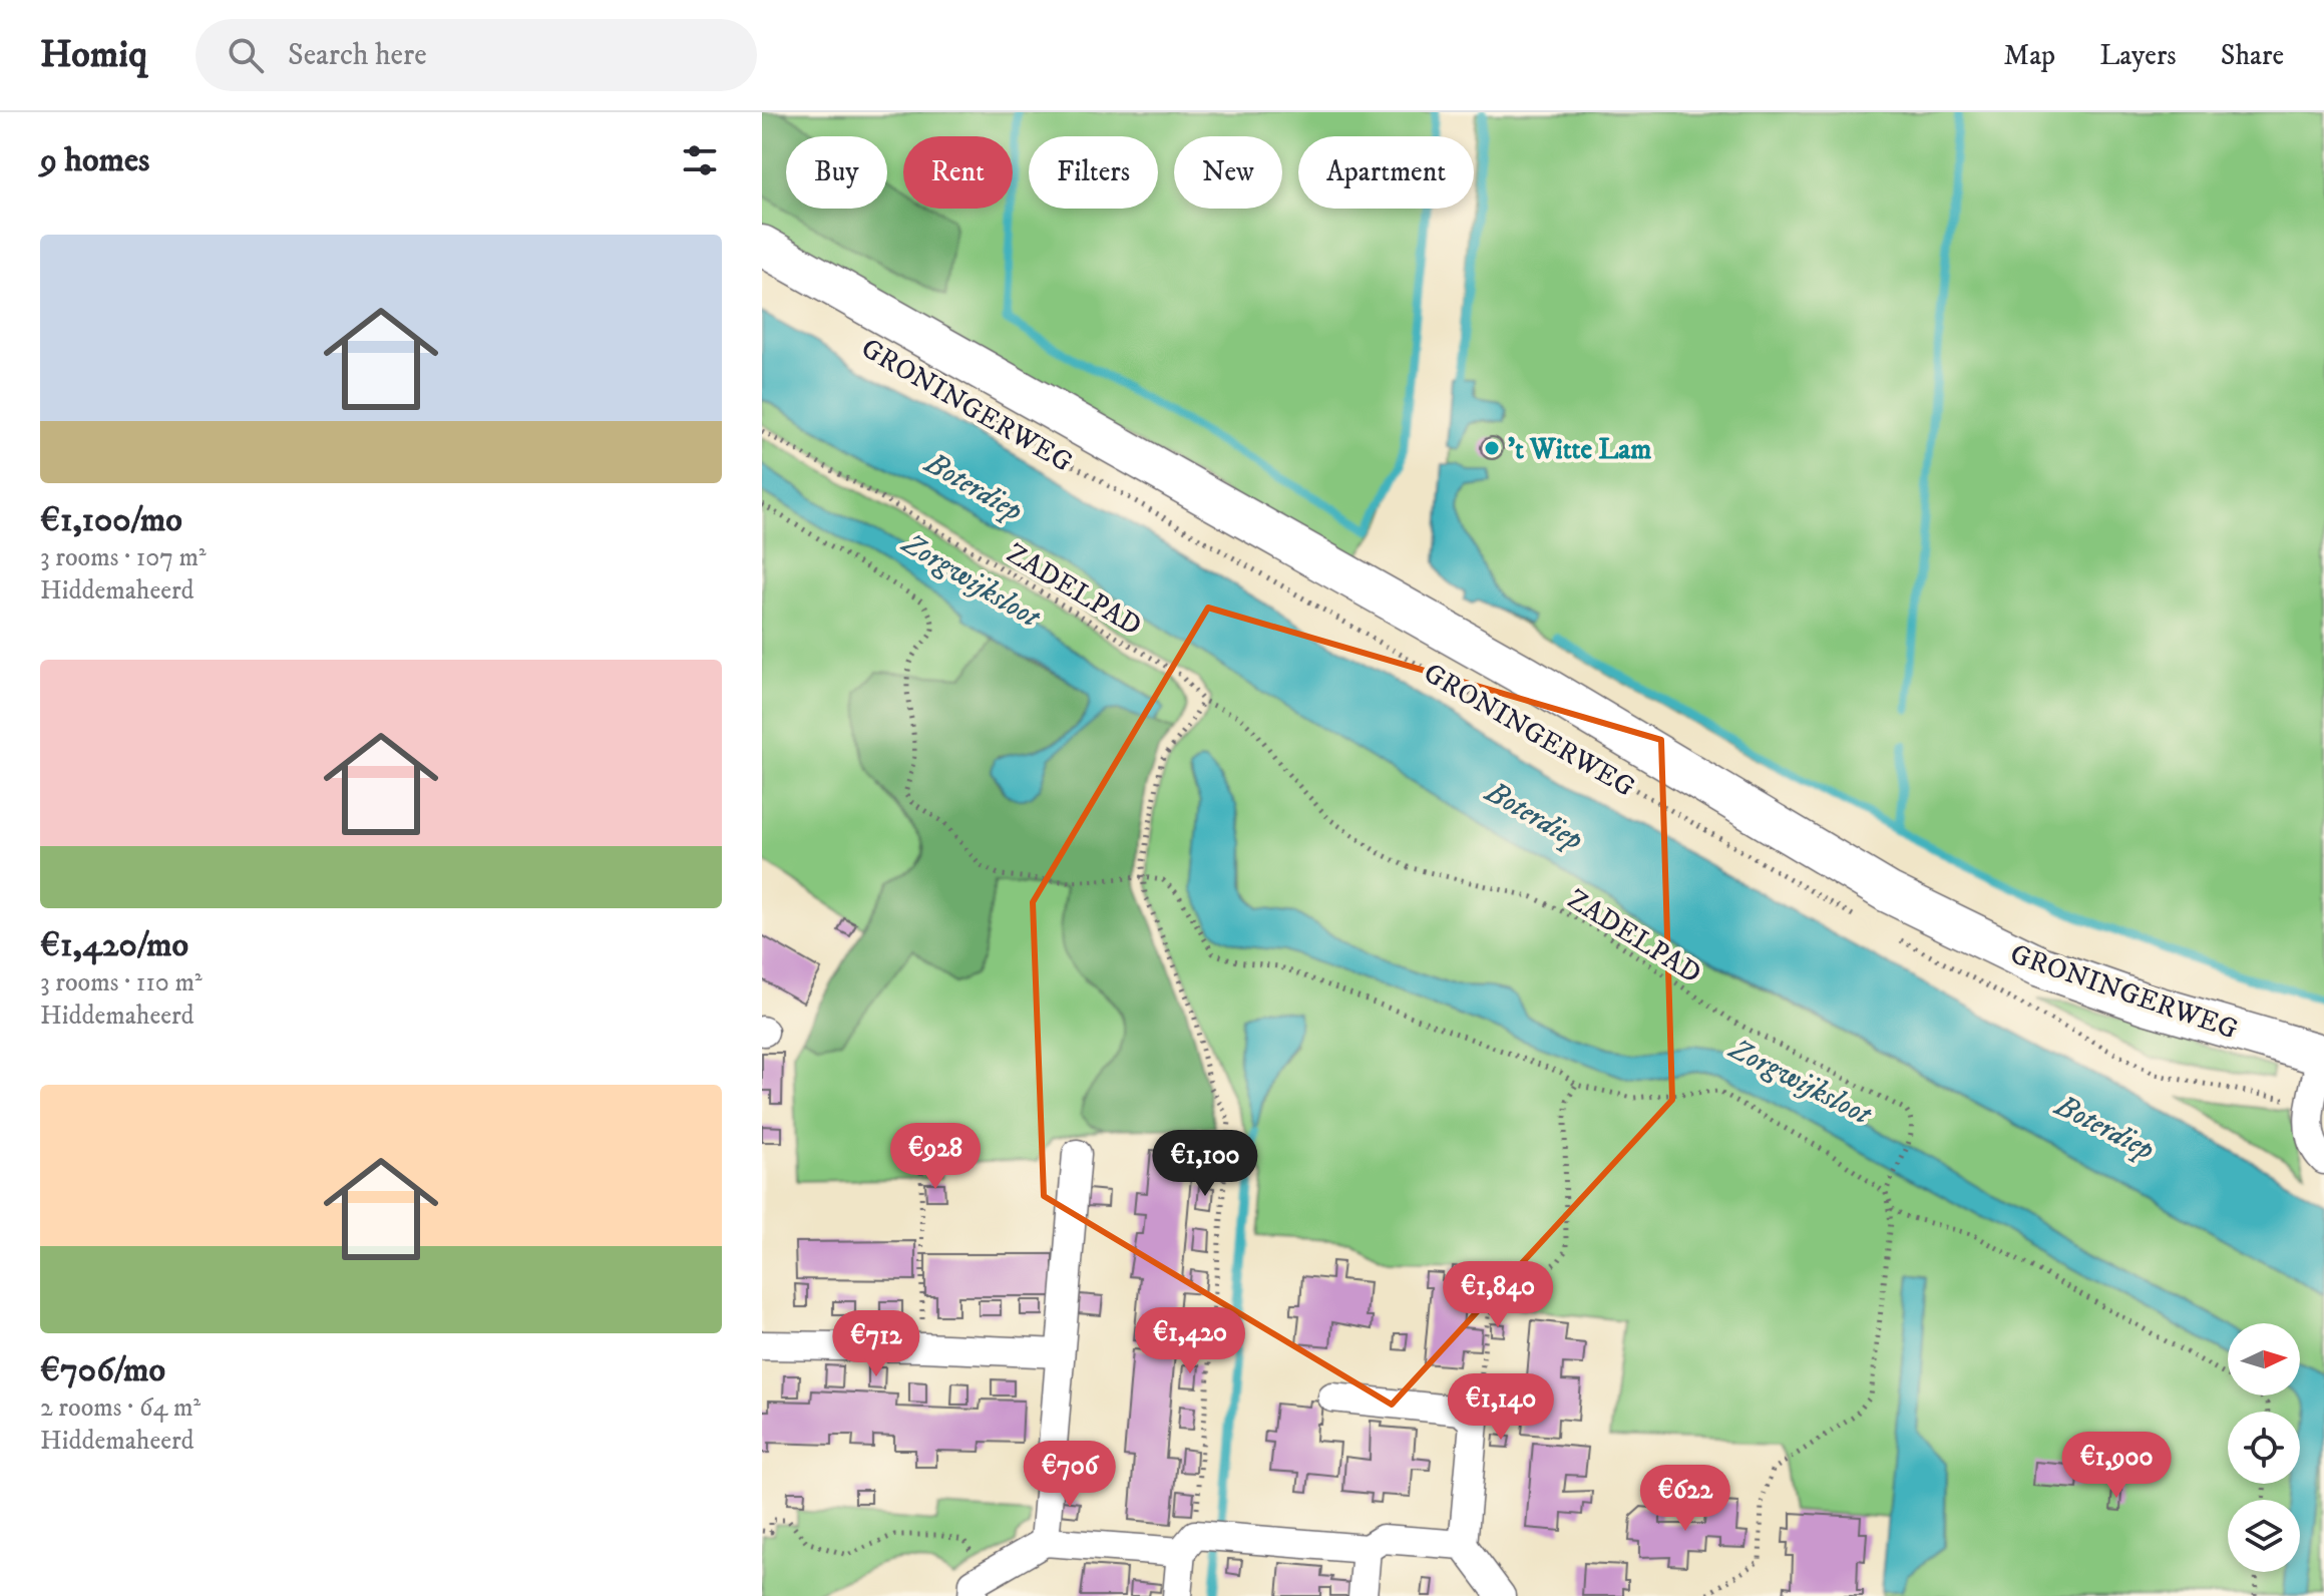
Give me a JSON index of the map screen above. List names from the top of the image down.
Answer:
{
  "streets": {
    "main road": ["GRONINGERWEG"],
    "path": ["ZADELPAD"]
  },
  "water": ["Boterdiep", "Zorgwijksloot"],
  "places": ["'t Witte Lam"],
  "north": "right",
  "page": {
    "header": "Homiq",
    "search": "Search here",
    "nav": ["Map", "Layers", "Share"],
    "heading": "9 homes",
    "chip": [
      "Buy",
      "Rent",
      "Filters",
      "New",
      "Apartment"
    ],
    "list": [
      {
        "name": "€1,100/mo",
        "note": "3 rooms · 107 m² · Hiddemaheerd"
      },
      {
        "name": "€1,420/mo",
        "note": "3 rooms · 110 m² · Hiddemaheerd"
      },
      {
        "name": "€706/mo",
        "note": "2 rooms · 64 m² · Hiddemaheerd"
      }
    ],
    "price": [
      "€928",
      "€1,100",
      "€1,840",
      "€1,420",
      "€712",
      "€1,140",
      "€1,900",
      "€706",
      "€622"
    ]
  }
}
